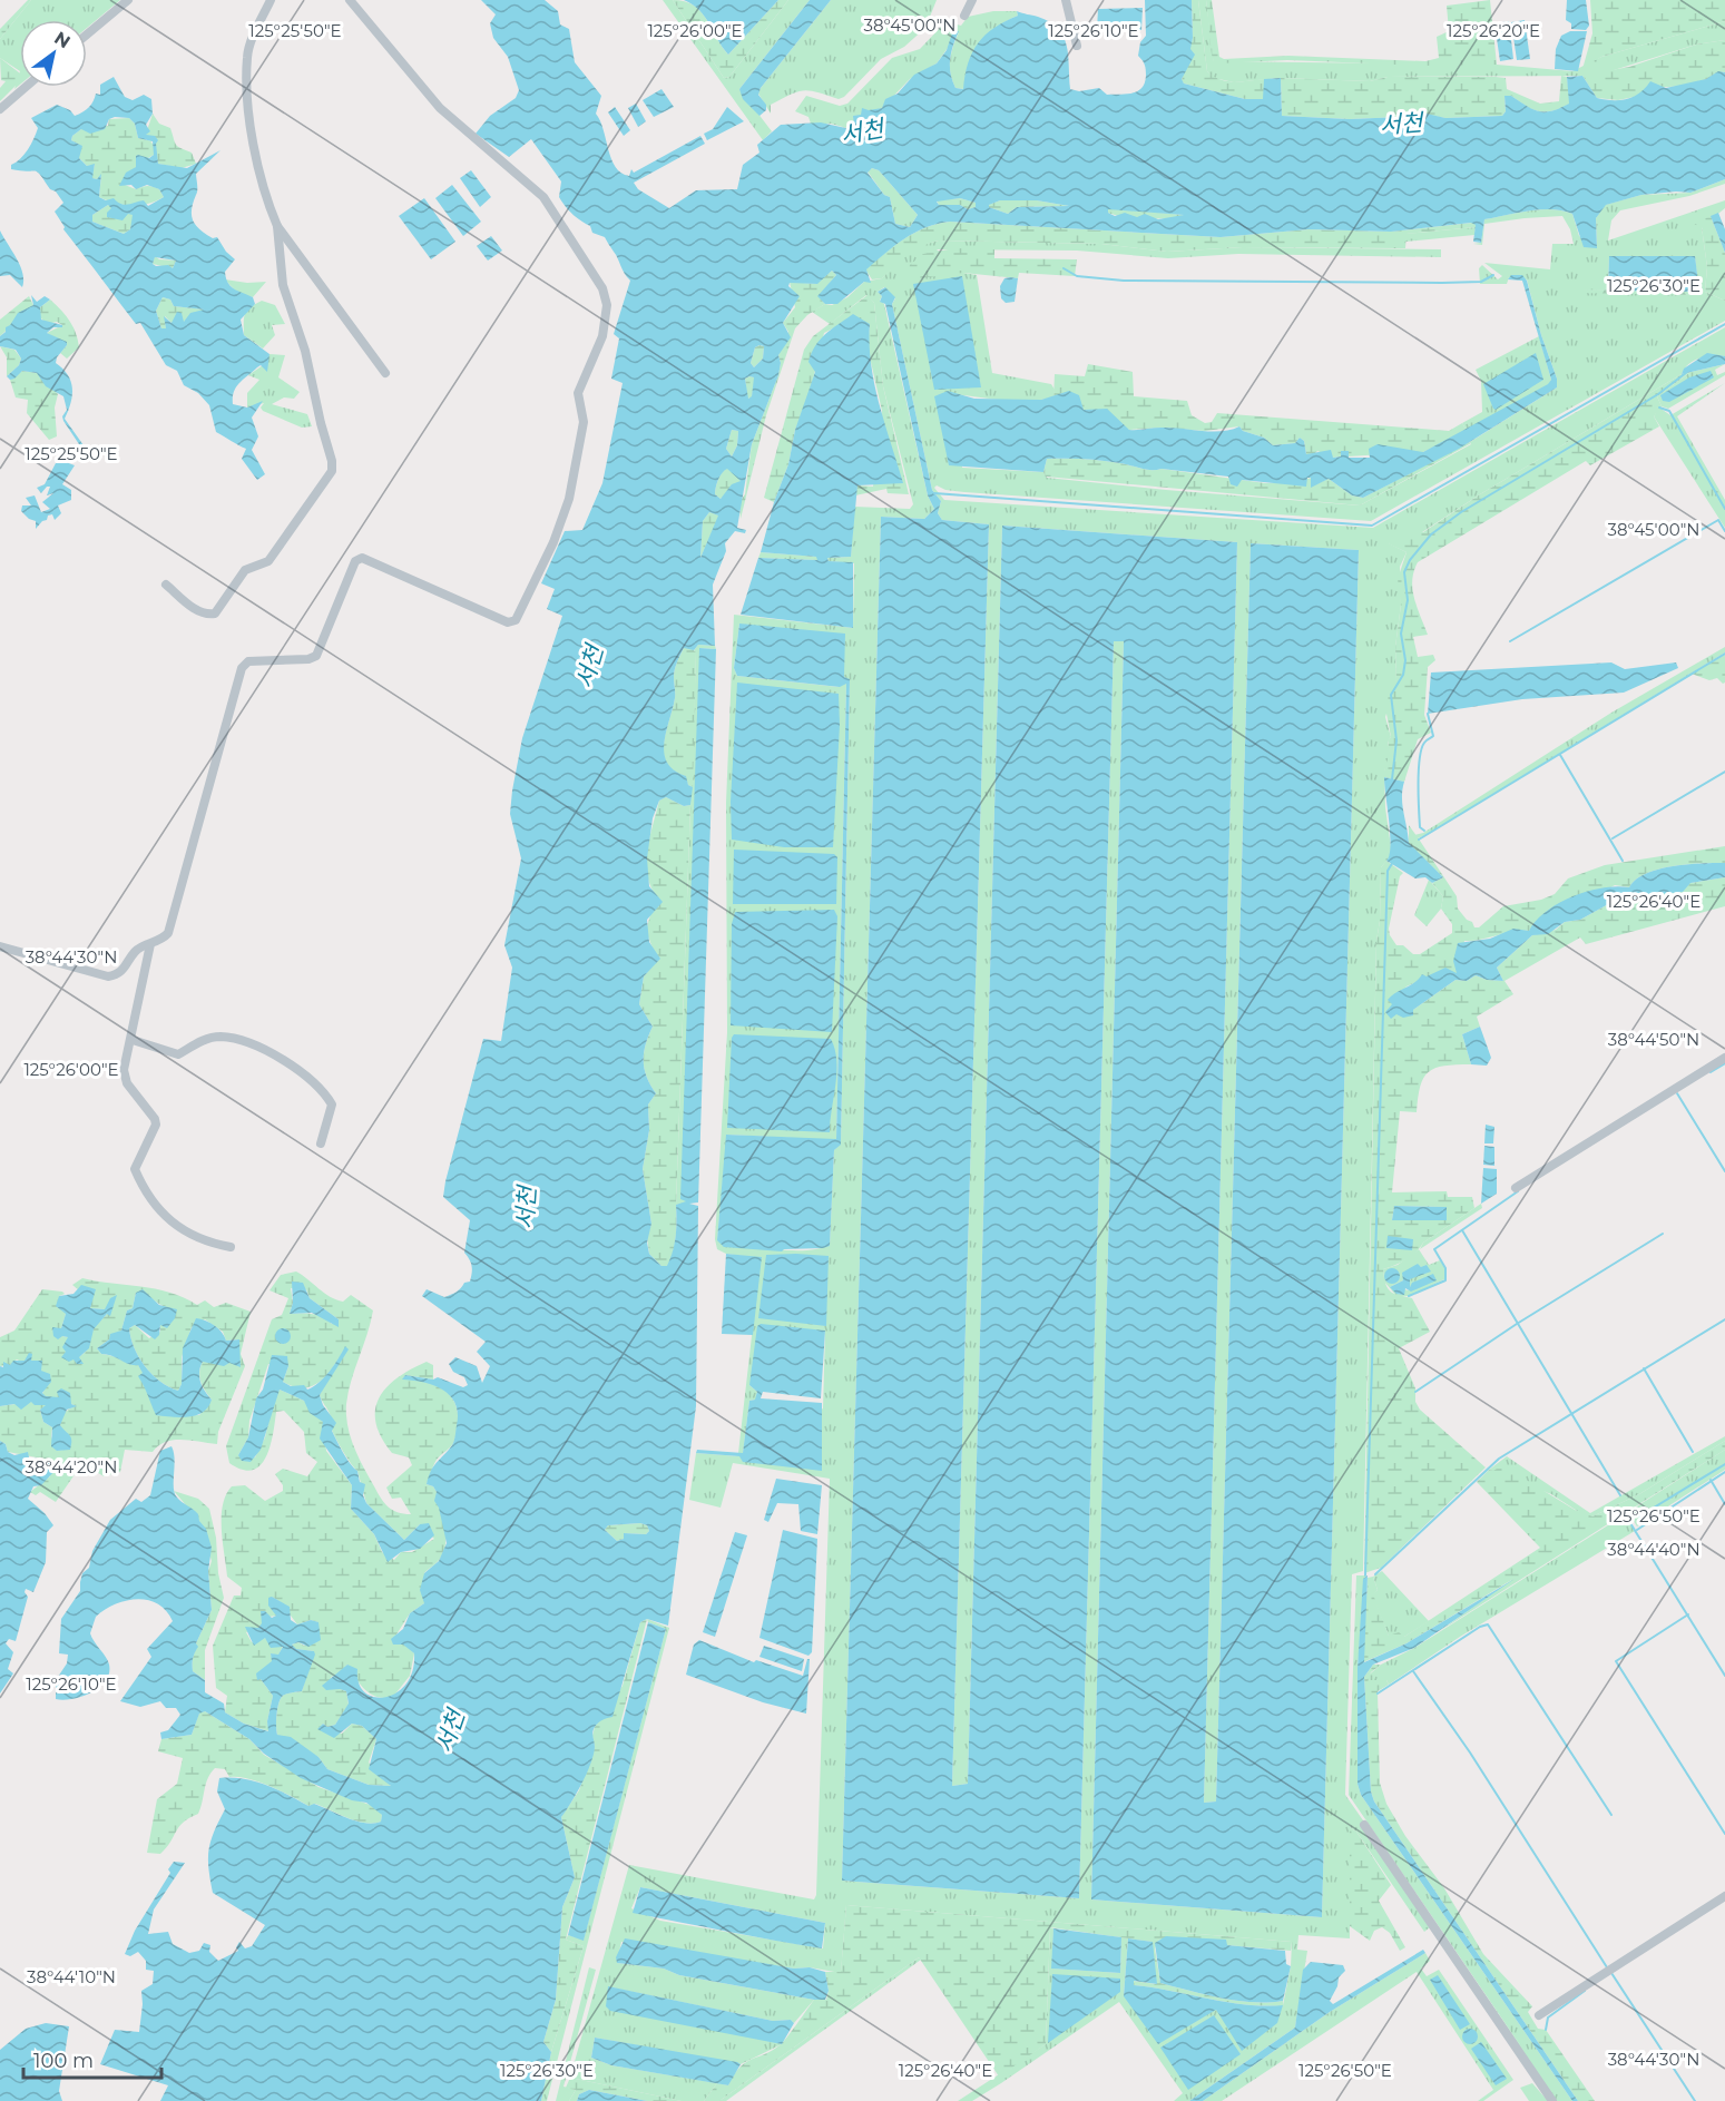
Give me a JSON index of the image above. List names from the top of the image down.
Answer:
{
  "water": ["서천"],
  "scale_bar": "100 m",
  "north": "top right",
  "coordinates": [
    "38°45'00\"N",
    "125°25'50\"E",
    "125°26'00\"E",
    "125°26'10\"E",
    "125°26'20\"E",
    "125°26'30\"E",
    "125°26'40\"E",
    "38°44'30\"N",
    "38°44'50\"N",
    "38°44'20\"N",
    "125°26'50\"E",
    "38°44'40\"N",
    "38°44'10\"N"
  ]
}
